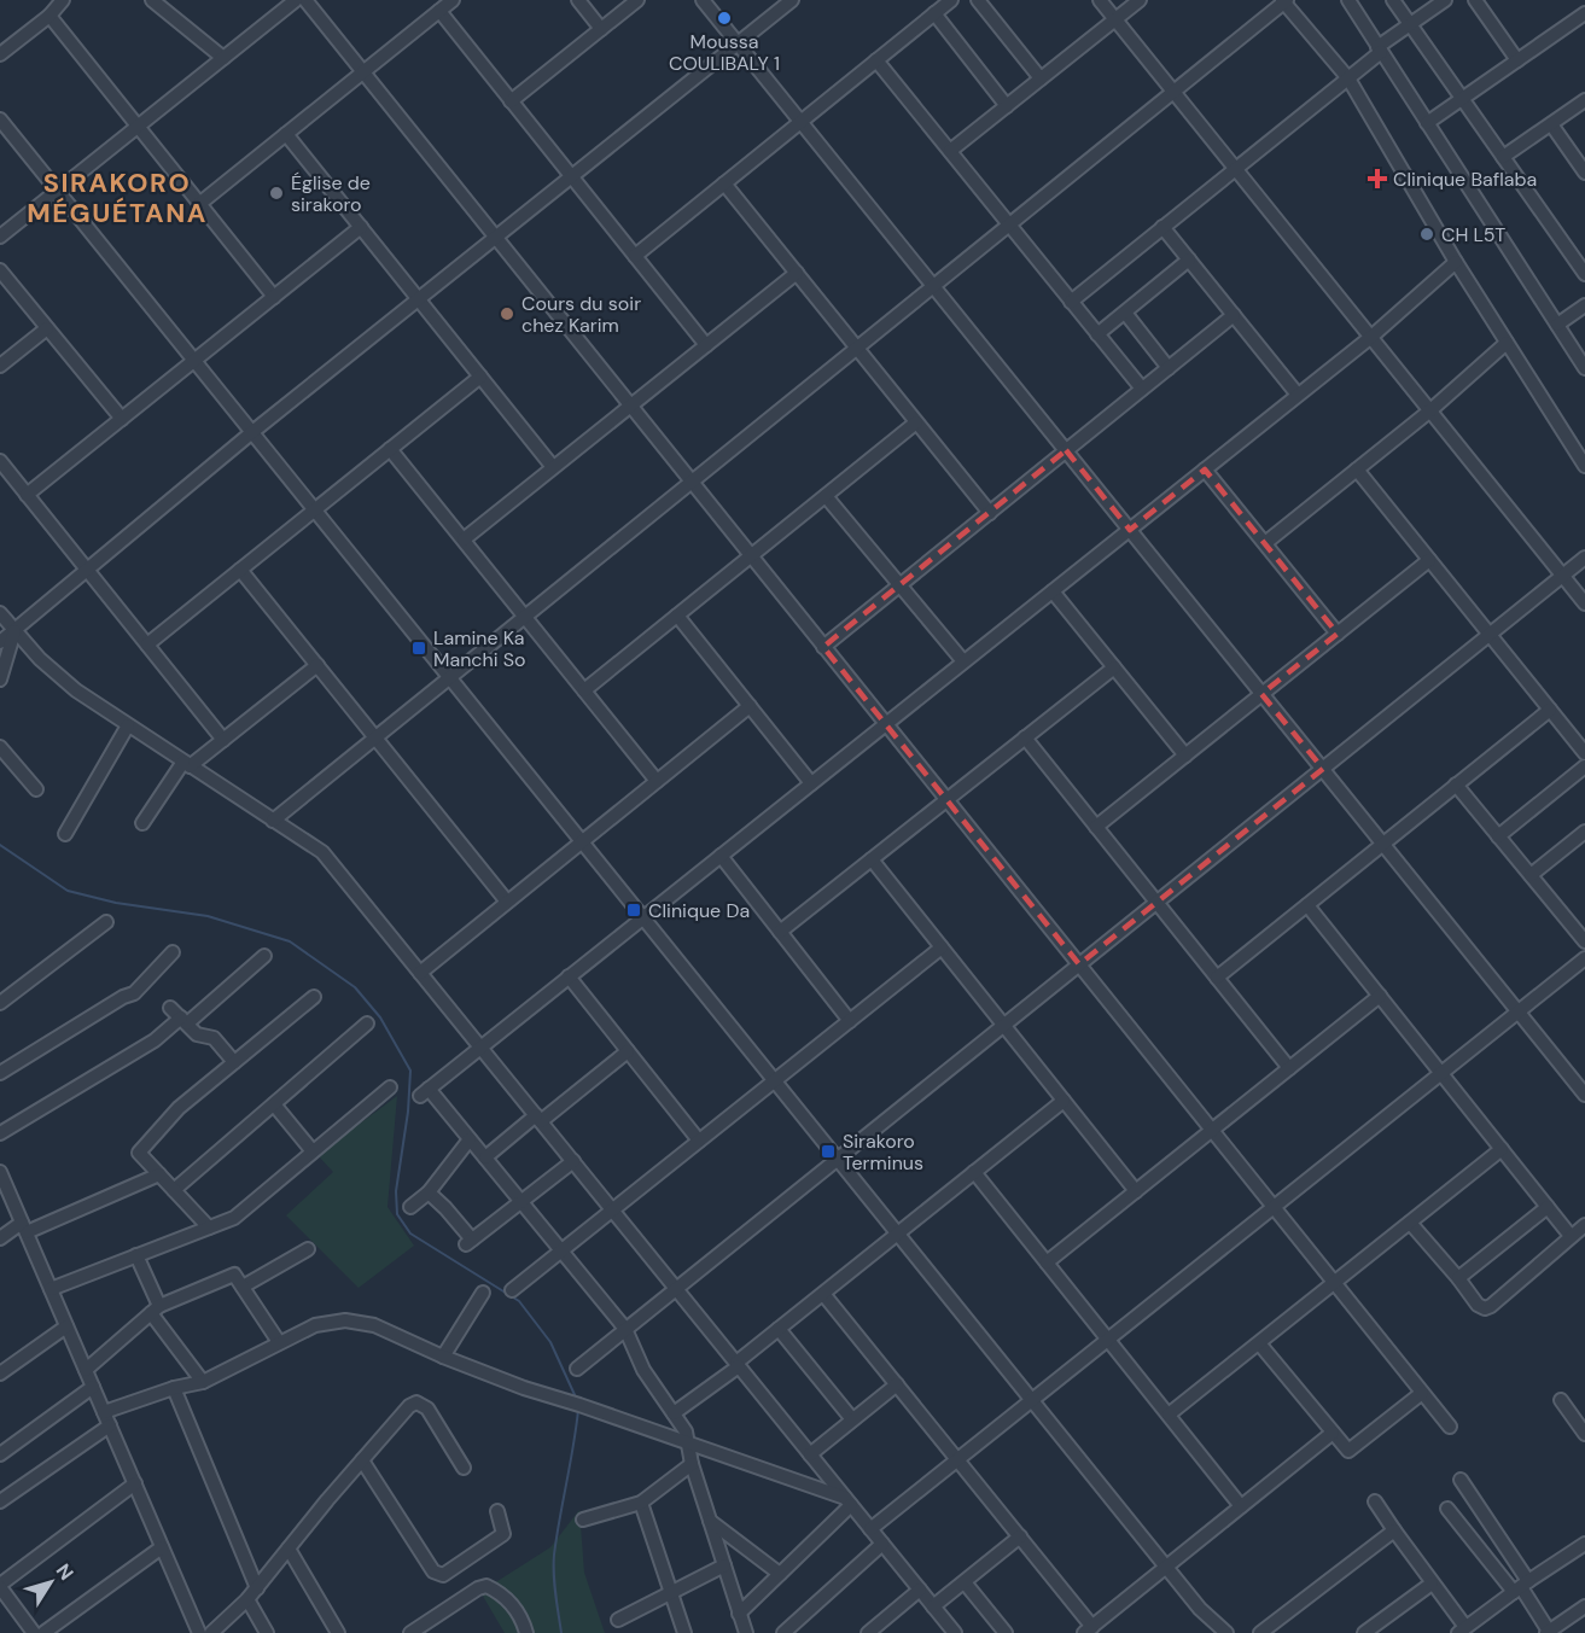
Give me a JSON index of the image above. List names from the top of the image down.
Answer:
{
  "districts": ["SIRAKORO MÉGUÉTANA"],
  "places": {
    "other": [
      "Moussa COULIBALY 1",
      "Église de sirakoro",
      "CH L5T",
      "Cours du soir chez Karim"
    ],
    "health": ["Clinique Baflaba"],
    "transit": ["Lamine Ka Manchi So", "Clinique Da", "Sirakoro Terminus"]
  },
  "north": "top right"
}
